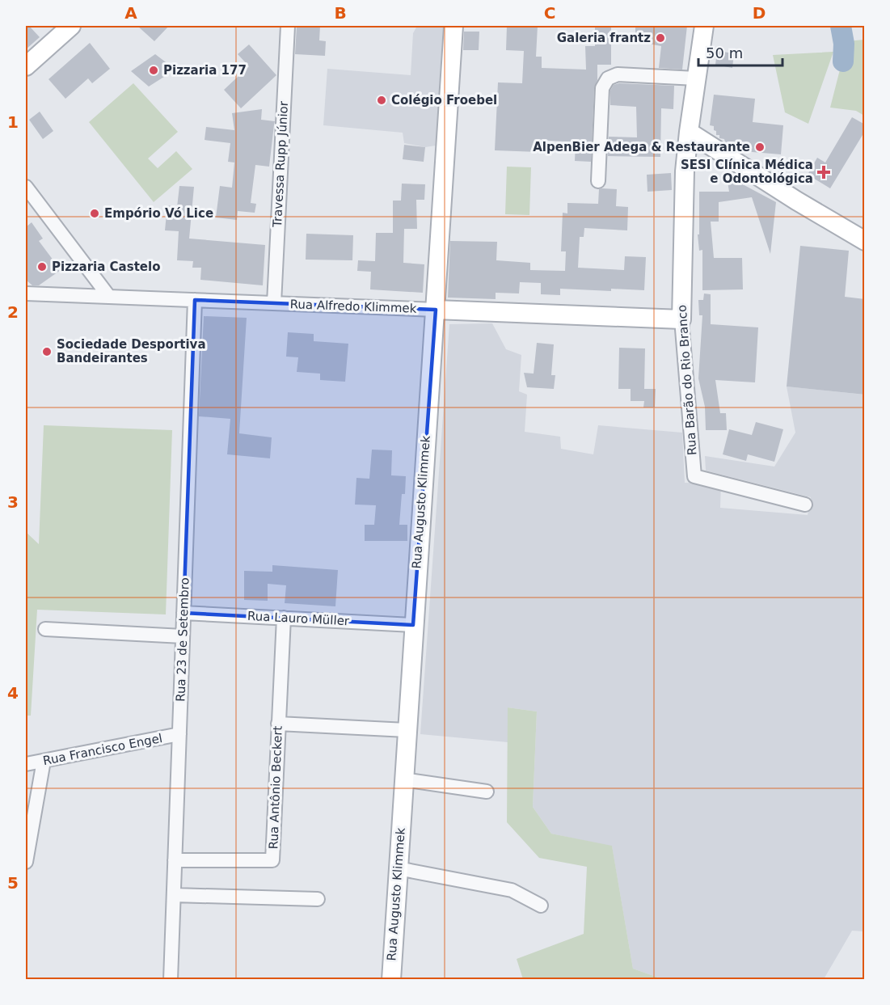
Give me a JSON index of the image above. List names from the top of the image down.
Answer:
{
  "streets": {
    "street": [
      "Travessa Rupp Júnior",
      "Rua Alfredo Klimmek",
      "Rua Barão do Rio Branco",
      "Rua Augusto Klimmek",
      "Rua Lauro Müller",
      "Rua 23 de Setembro",
      "Rua Francisco Engel",
      "Rua Antônio Beckert"
    ]
  },
  "crossings": [
    ["Travessa Rupp Júnior", "Rua Alfredo Klimmek"],
    ["Rua Alfredo Klimmek", "Rua Barão do Rio Branco"],
    ["Rua Alfredo Klimmek", "Rua Augusto Klimmek"],
    ["Rua Alfredo Klimmek", "Rua 23 de Setembro"],
    ["Rua Augusto Klimmek", "Rua Lauro Müller"],
    ["Rua Lauro Müller", "Rua 23 de Setembro"],
    ["Rua Lauro Müller", "Rua Antônio Beckert"],
    ["Rua 23 de Setembro", "Rua Francisco Engel"],
    ["Rua 23 de Setembro", "Rua Antônio Beckert"]
  ],
  "places": {
    "other": [
      "Galeria frantz",
      "Pizzaria 177",
      "Colégio Froebel",
      "AlpenBier Adega & Restaurante",
      "Empório Vó Lice",
      "Pizzaria Castelo",
      "Sociedade Desportiva Bandeirantes"
    ],
    "health": ["SESI Clínica Médica e Odontológica"]
  },
  "scale_bar": "50 m",
  "grid": {
    "columns": [
      "A",
      "B",
      "C",
      "D"
    ],
    "rows": [
      "1",
      "2",
      "3",
      "4",
      "5"
    ]
  }
}
